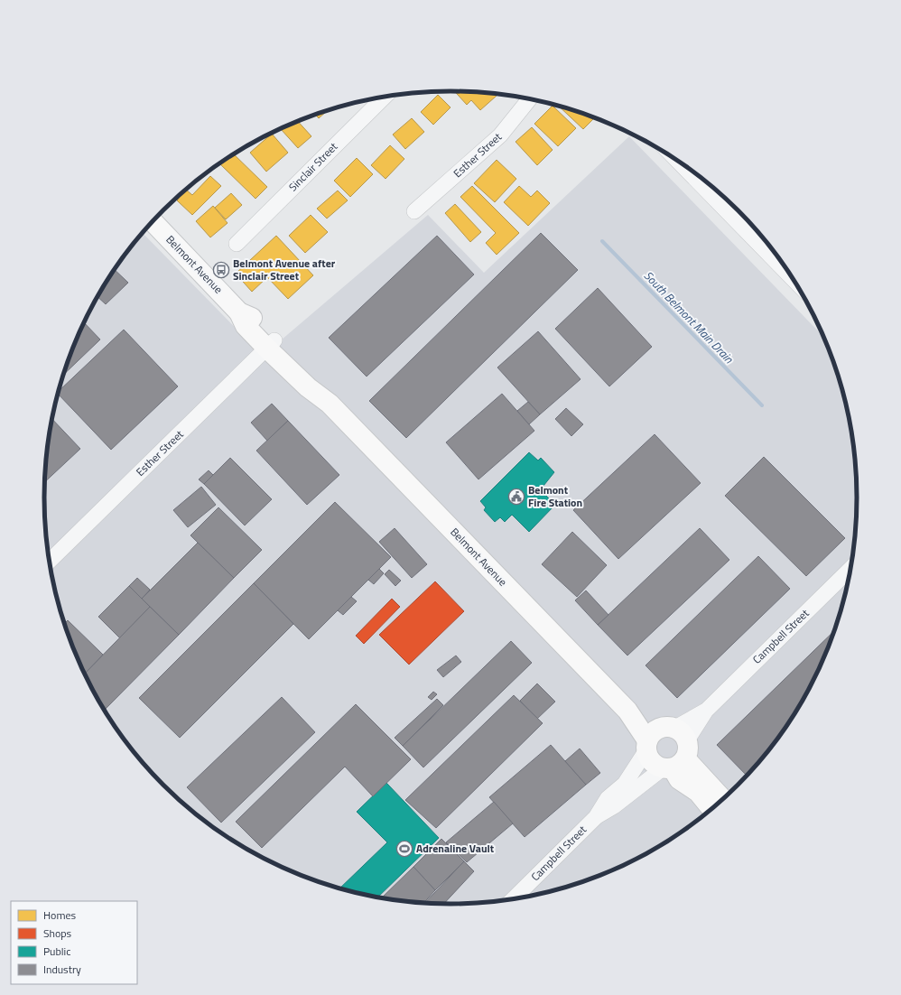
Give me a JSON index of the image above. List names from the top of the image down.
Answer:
{
  "streets": {
    "main road": ["Belmont Avenue"],
    "street": ["Esther Street", "Sinclair Street", "Campbell Street"]
  },
  "crossings": [
    ["Esther Street", "Belmont Avenue"],
    ["Belmont Avenue", "Campbell Street"]
  ],
  "water": ["South Belmont Main Drain"],
  "places": {
    "bus stop": ["Belmont Avenue after Sinclair Street"],
    "public building": ["Belmont Fire Station"],
    "sports": ["Adrenaline Vault"]
  },
  "legend": [
    "Homes",
    "Shops",
    "Public",
    "Industry"
  ]
}
